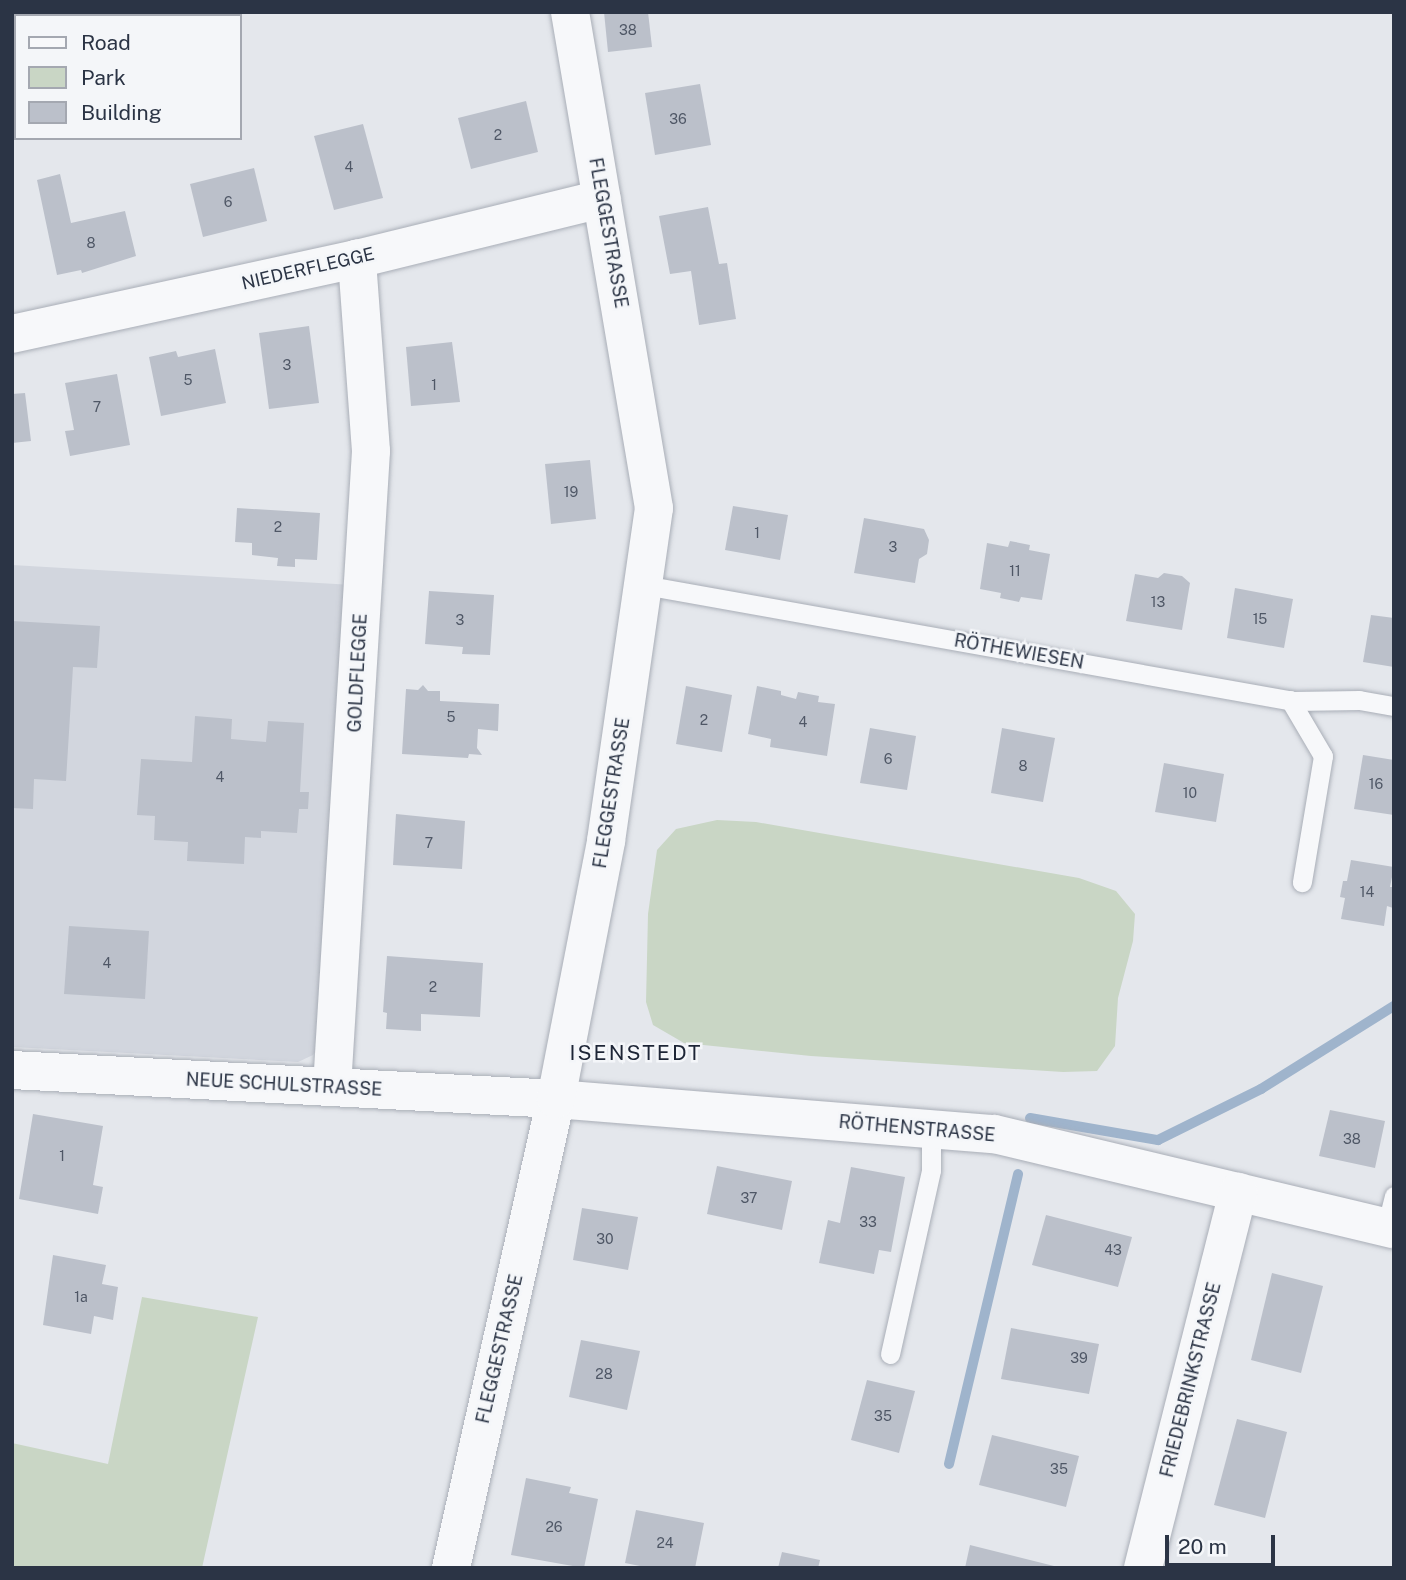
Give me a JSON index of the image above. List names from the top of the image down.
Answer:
{
  "streets": {
    "street": [
      "FLEGGESTRASSE",
      "NIEDERFLEGGE",
      "GOLDFLEGGE",
      "NEUE SCHULSTRASSE",
      "RÖTHENSTRASSE",
      "FRIEDEBRINKSTRASSE"
    ],
    "lane": ["RÖTHEWIESEN"]
  },
  "crossings": [
    ["FLEGGESTRASSE", "NIEDERFLEGGE"],
    ["FLEGGESTRASSE", "RÖTHEWIESEN"],
    ["FLEGGESTRASSE", "NEUE SCHULSTRASSE"],
    ["FLEGGESTRASSE", "RÖTHENSTRASSE"],
    ["NIEDERFLEGGE", "GOLDFLEGGE"],
    ["GOLDFLEGGE", "NEUE SCHULSTRASSE"],
    ["NEUE SCHULSTRASSE", "RÖTHENSTRASSE"],
    ["RÖTHENSTRASSE", "FRIEDEBRINKSTRASSE"]
  ],
  "districts": ["ISENSTEDT"],
  "house_numbers": [
    "38",
    "36",
    "2",
    "4",
    "6",
    "8",
    "3",
    "5",
    "1",
    "7",
    "19",
    "2",
    "1",
    "3",
    "11",
    "13",
    "15",
    "3",
    "5",
    "2",
    "4",
    "6",
    "8",
    "4",
    "16",
    "10",
    "7",
    "14",
    "4",
    "2",
    "38",
    "1",
    "37",
    "33",
    "30",
    "43",
    "1a",
    "39",
    "28",
    "35",
    "35",
    "26",
    "24"
  ],
  "legend": ["Road", "Park", "Building"],
  "scale_bar": "20 m"
}
